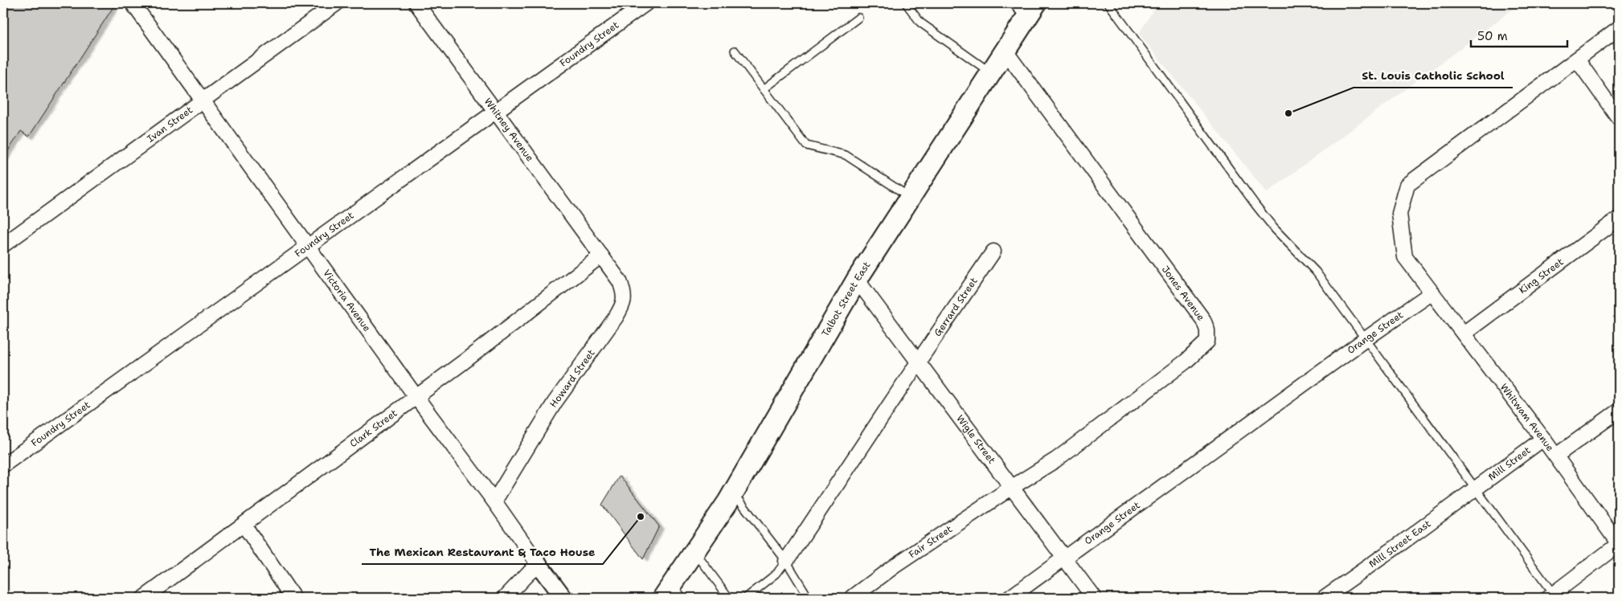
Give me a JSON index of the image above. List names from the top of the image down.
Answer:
{
  "streets": {
    "main road": ["Talbot Street East"],
    "street": [
      "Foundry Street",
      "Ivan Street",
      "Whitney Avenue",
      "King Street",
      "Jones Avenue",
      "Victoria Avenue",
      "Gerrard Street",
      "Orange Street",
      "Howard Street",
      "Whitwam Avenue",
      "Clark Street",
      "Wigle Street",
      "Mill Street",
      "Fair Street",
      "Mill Street East"
    ]
  },
  "crossings": [
    ["Foundry Street", "Whitney Avenue"],
    ["Foundry Street", "Victoria Avenue"],
    ["Ivan Street", "Victoria Avenue"],
    ["Whitney Avenue", "Howard Street"],
    ["Whitney Avenue", "Clark Street"],
    ["King Street", "Whitwam Avenue"],
    ["Jones Avenue", "Talbot Street East"],
    ["Jones Avenue", "Wigle Street"],
    ["Jones Avenue", "Fair Street"],
    ["Talbot Street East", "Wigle Street"],
    ["Victoria Avenue", "Howard Street"],
    ["Victoria Avenue", "Clark Street"],
    ["Gerrard Street", "Wigle Street"],
    ["Orange Street", "Whitwam Avenue"],
    ["Orange Street", "Wigle Street"],
    ["Howard Street", "Clark Street"],
    ["Whitwam Avenue", "Mill Street"],
    ["Wigle Street", "Fair Street"],
    ["Mill Street", "Mill Street East"]
  ],
  "places": ["St. Louis Catholic School", "The Mexican Restaurant & Taco House"],
  "scale_bar": "50 m"
}
